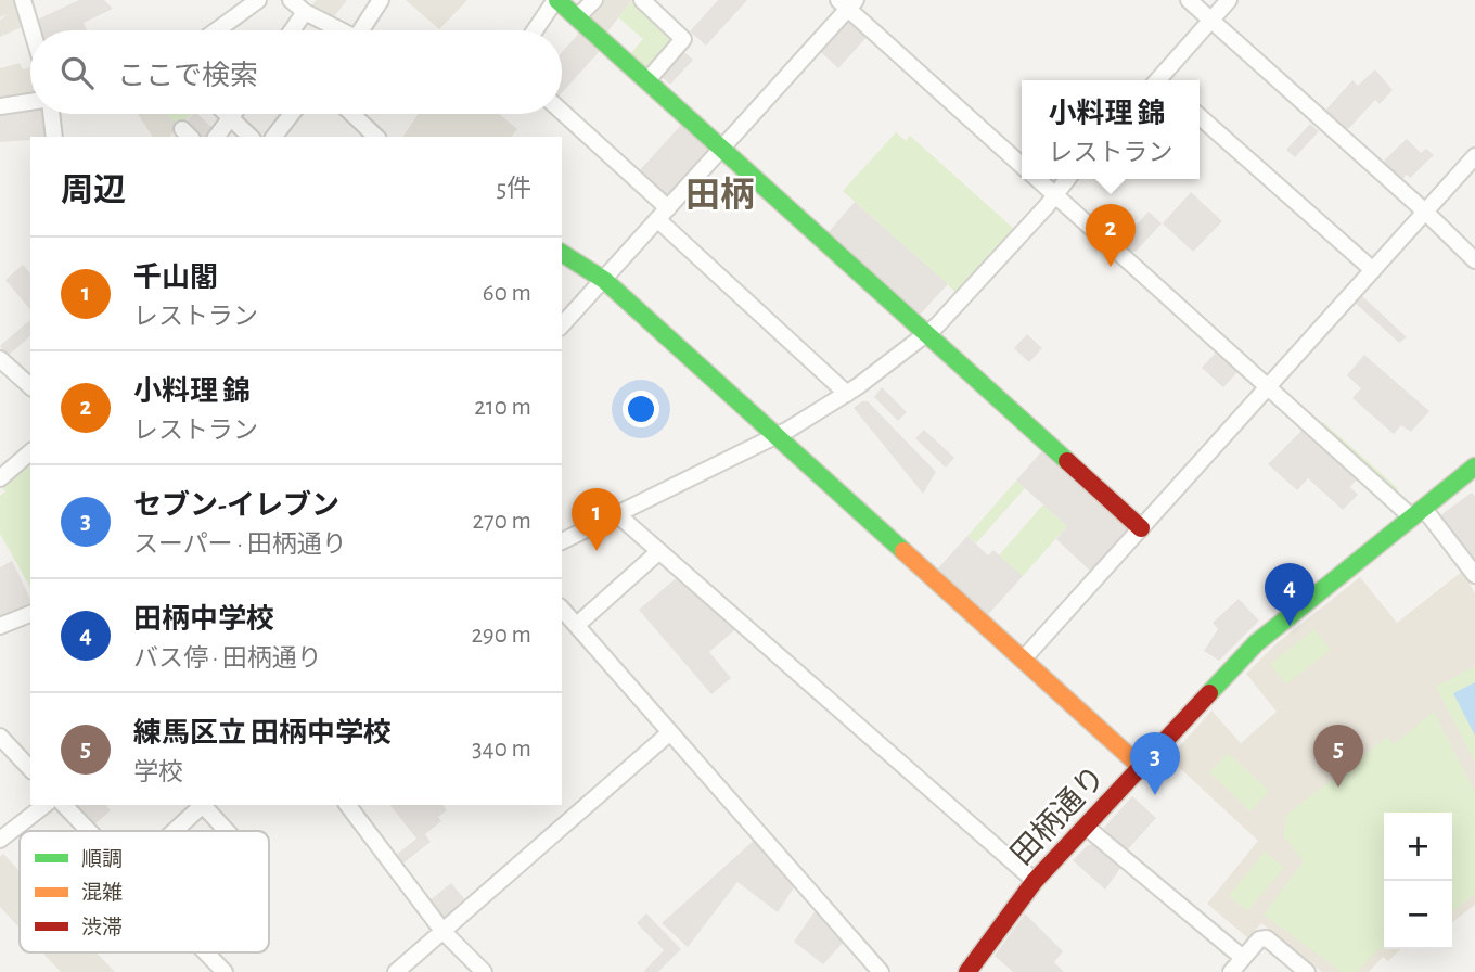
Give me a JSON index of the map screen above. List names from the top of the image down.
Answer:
{
  "streets": {
    "street": ["田柄通り"]
  },
  "districts": ["田柄"],
  "legend": ["順調", "混雑", "渋滞"],
  "page": {
    "search": "ここで検索",
    "popup": ["小料理 錦", "レストラン"],
    "heading": ["周辺", "5件"],
    "pins": [
      "2",
      "1",
      "4",
      "5",
      "3"
    ],
    "list": [
      {
        "mark": "1",
        "name": "千山閣",
        "note": "レストラン",
        "value": "60 m"
      },
      {
        "mark": "2",
        "name": "小料理 錦",
        "note": "レストラン",
        "value": "210 m"
      },
      {
        "mark": "3",
        "name": "セブン-イレブン",
        "note": "スーパー · 田柄通り",
        "value": "270 m"
      },
      {
        "mark": "4",
        "name": "田柄中学校",
        "note": "バス停 · 田柄通り",
        "value": "290 m"
      },
      {
        "mark": "5",
        "name": "練馬区立 田柄中学校",
        "note": "学校",
        "value": "340 m"
      }
    ],
    "map_buttons": ["+", "−"]
  }
}
